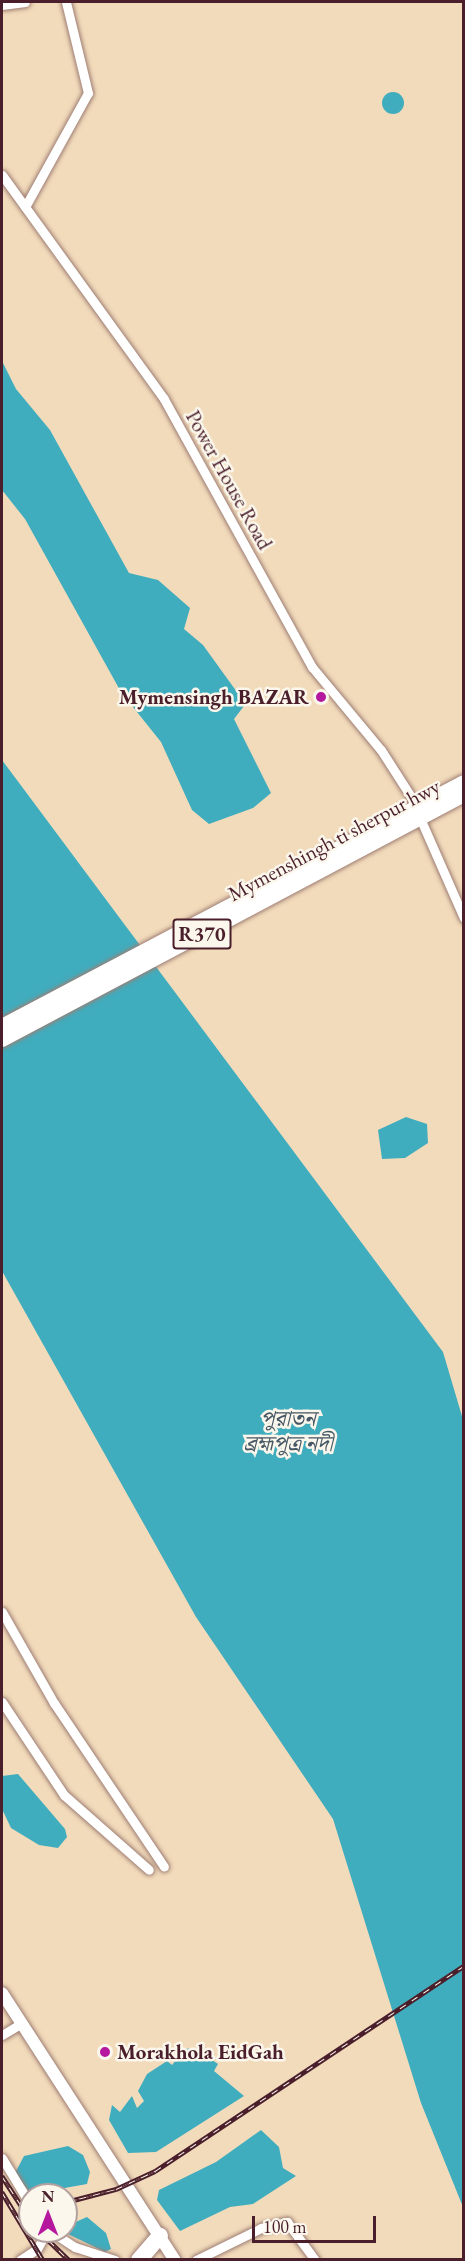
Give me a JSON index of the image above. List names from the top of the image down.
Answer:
{
  "streets": {
    "main road": ["Mymenshingh ti sherpur hwy", "R370"],
    "street": ["Power House Road"]
  },
  "crossings": [
    ["Power House Road", "Mymenshingh ti sherpur hwy"]
  ],
  "water": ["পুরাতন ব্রহ্মপুত্র নদী"],
  "places": ["Mymensingh BAZAR", "Morakhola EidGah"],
  "scale_bar": "100 m",
  "north": "top"
}
